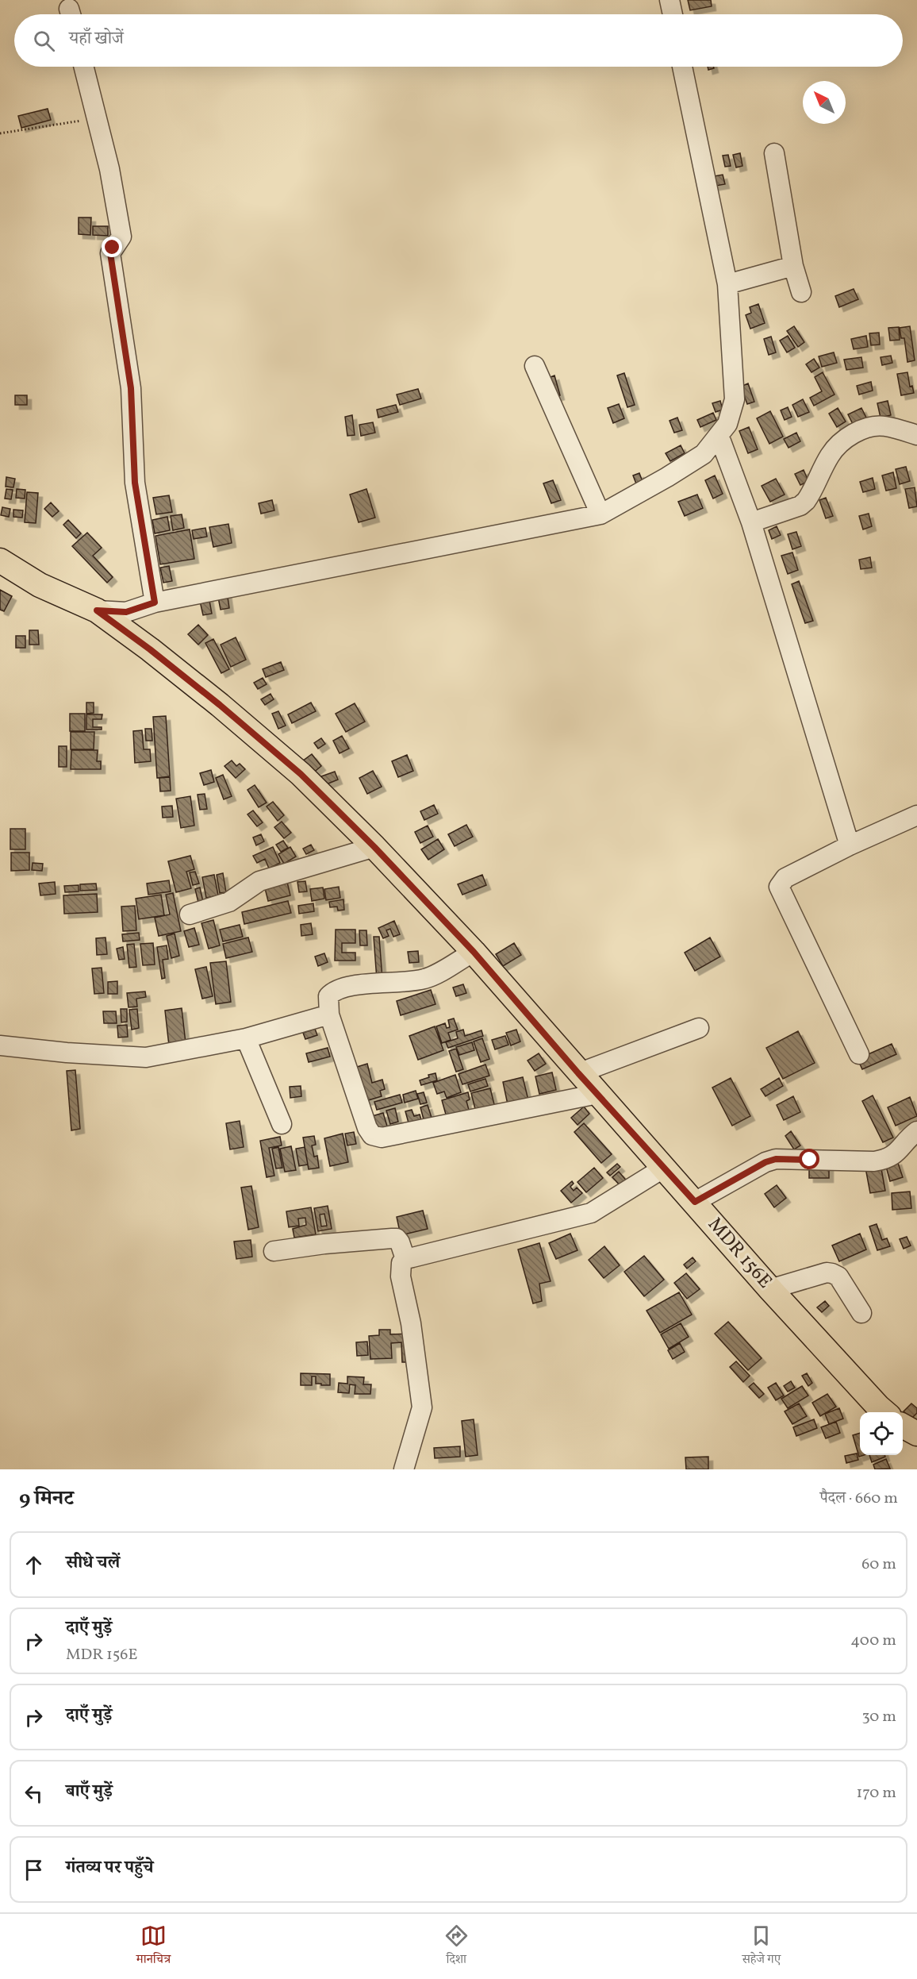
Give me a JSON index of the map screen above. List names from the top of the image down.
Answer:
{
  "streets": {
    "main road": ["MDR 156E"]
  },
  "north": "top left",
  "page": {
    "search": "यहाँ खोजें",
    "heading": ["9 मिनट", "पैदल · 660 m"],
    "list": [
      ["सीधे चलें", "60 m"],
      ["दाएँ मुड़ें", "MDR 156E", "400 m"],
      ["दाएँ मुड़ें", "30 m"],
      ["बाएँ मुड़ें", "170 m"],
      "गंतव्य पर पहुँचे"
    ],
    "nav": ["मानचित्र", "दिशा", "सहेजे गए"]
  }
}
